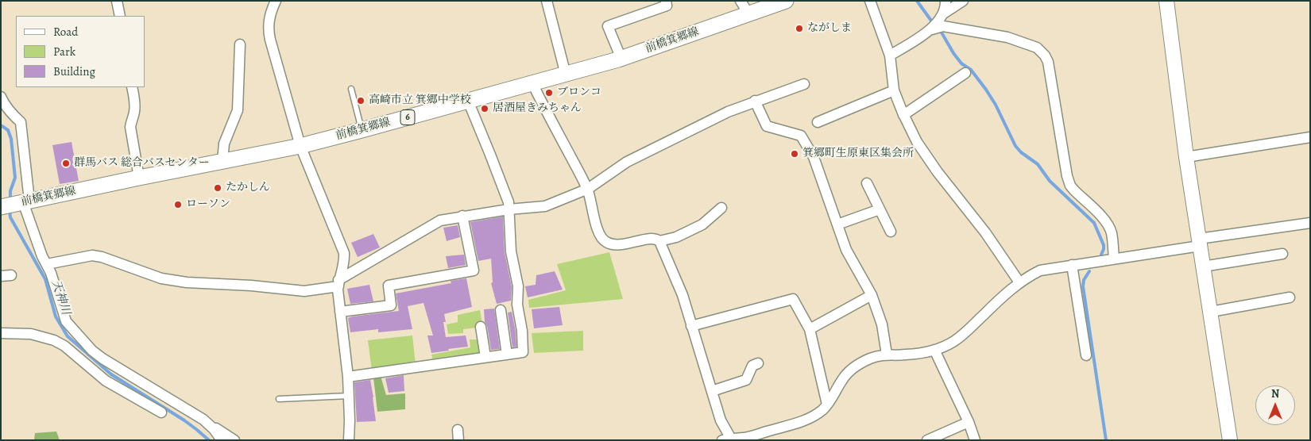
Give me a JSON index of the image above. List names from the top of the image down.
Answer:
{
  "streets": {
    "main road": ["前橋箕郷線", "6"]
  },
  "water": ["天神川"],
  "places": [
    "ながしま",
    "ブロンコ",
    "高崎市立 箕郷中学校",
    "居酒屋きみちゃん",
    "箕郷町生原東区集会所",
    "群馬バス 総合バスセンター",
    "たかしん",
    "ローソン"
  ],
  "legend": ["Road", "Park", "Building"],
  "north": "top"
}
